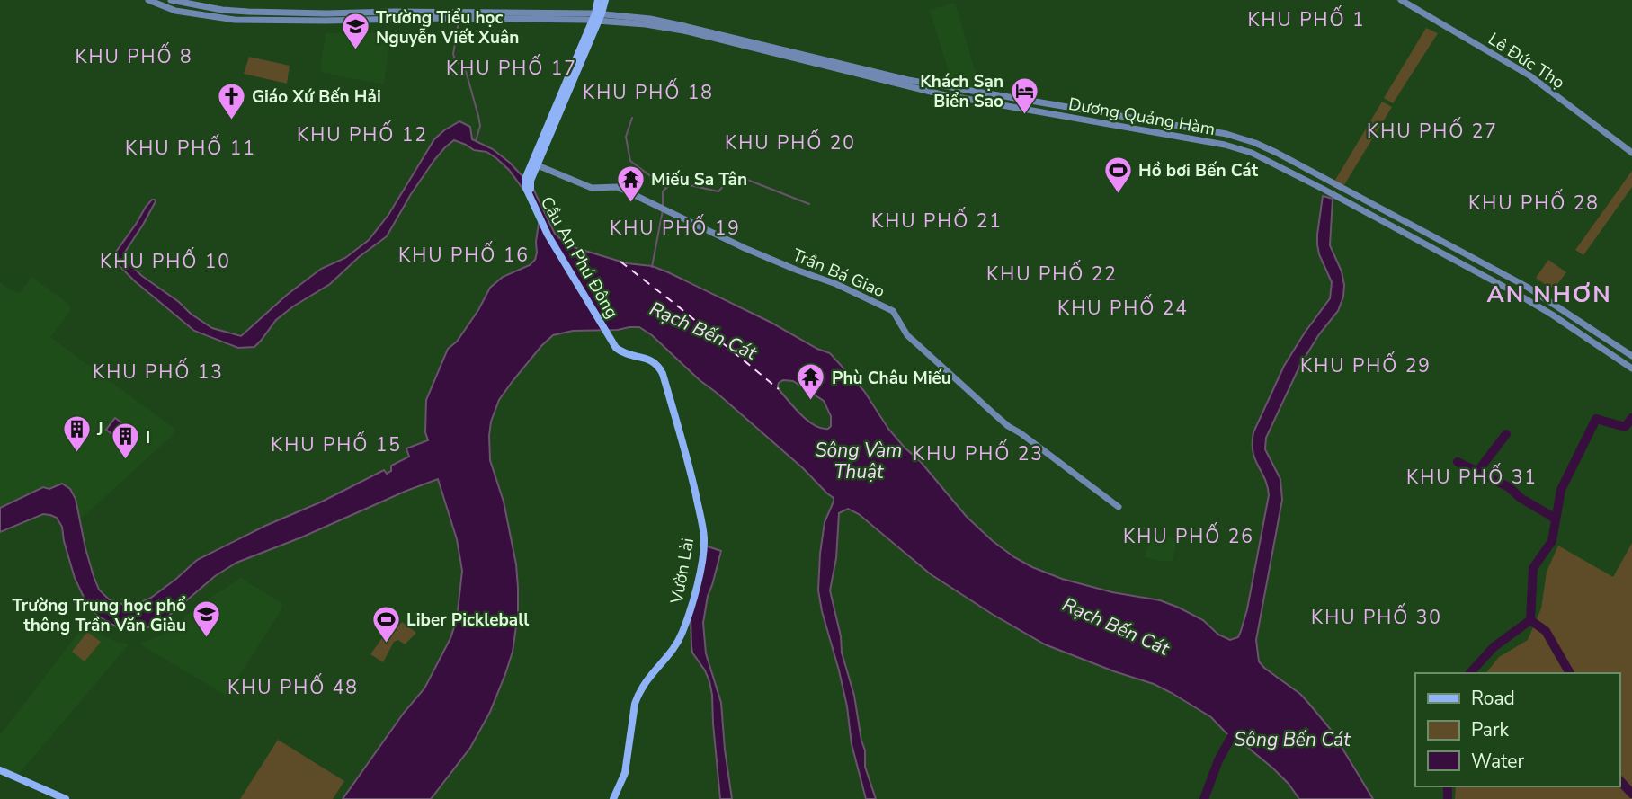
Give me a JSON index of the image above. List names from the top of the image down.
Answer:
{
  "streets": {
    "main road": ["Cầu An Phú Đông", "Vườn Lài"],
    "street": ["Lê Đức Thọ", "Dương Quảng Hàm", "Trần Bá Giao"]
  },
  "crossings": [
    ["Cầu An Phú Đông", "Trần Bá Giao"],
    ["Cầu An Phú Đông", "Vườn Lài"]
  ],
  "districts": [
    "KHU PHỐ 1",
    "KHU PHỐ 8",
    "KHU PHỐ 17",
    "KHU PHỐ 18",
    "KHU PHỐ 27",
    "KHU PHỐ 12",
    "KHU PHỐ 20",
    "KHU PHỐ 11",
    "KHU PHỐ 28",
    "KHU PHỐ 21",
    "KHU PHỐ 19",
    "KHU PHỐ 16",
    "KHU PHỐ 10",
    "KHU PHỐ 22",
    "AN NHƠN",
    "KHU PHỐ 24",
    "KHU PHỐ 29",
    "KHU PHỐ 13",
    "KHU PHỐ 15",
    "KHU PHỐ 23",
    "KHU PHỐ 31",
    "KHU PHỐ 26",
    "KHU PHỐ 30",
    "KHU PHỐ 48"
  ],
  "water": ["Rạch Bến Cát", "Sông Vàm Thuật", "Sông Bến Cát"],
  "places": {
    "school or university": ["Trường Tiểu học Nguyễn Viết Xuân", "Trường Trung học phổ thông Trần Văn Giàu"],
    "hotel": ["Khách Sạn Biển Sao"],
    "church": ["Giáo Xứ Bến Hải"],
    "sports": ["Hồ bơi Bến Cát", "Liber Pickleball"],
    "temple": ["Miếu Sa Tân", "Phù Châu Miếu"],
    "building": ["J", "I"]
  },
  "legend": ["Road", "Park", "Water"]
}
